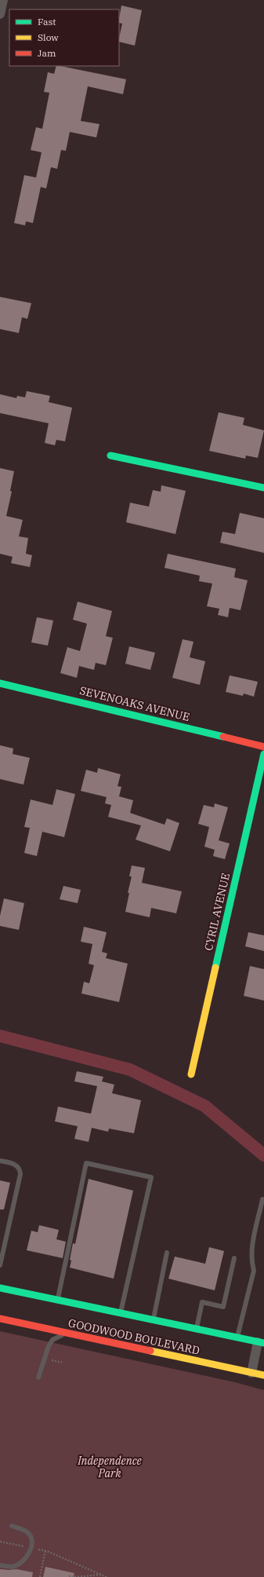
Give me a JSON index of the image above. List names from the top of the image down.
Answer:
{
  "streets": {
    "street": ["SEVENOAKS AVENUE", "CYRIL AVENUE", "GOODWOOD BOULEVARD"]
  },
  "parks": ["Independence Park"],
  "legend": ["Fast", "Slow", "Jam"]
}
